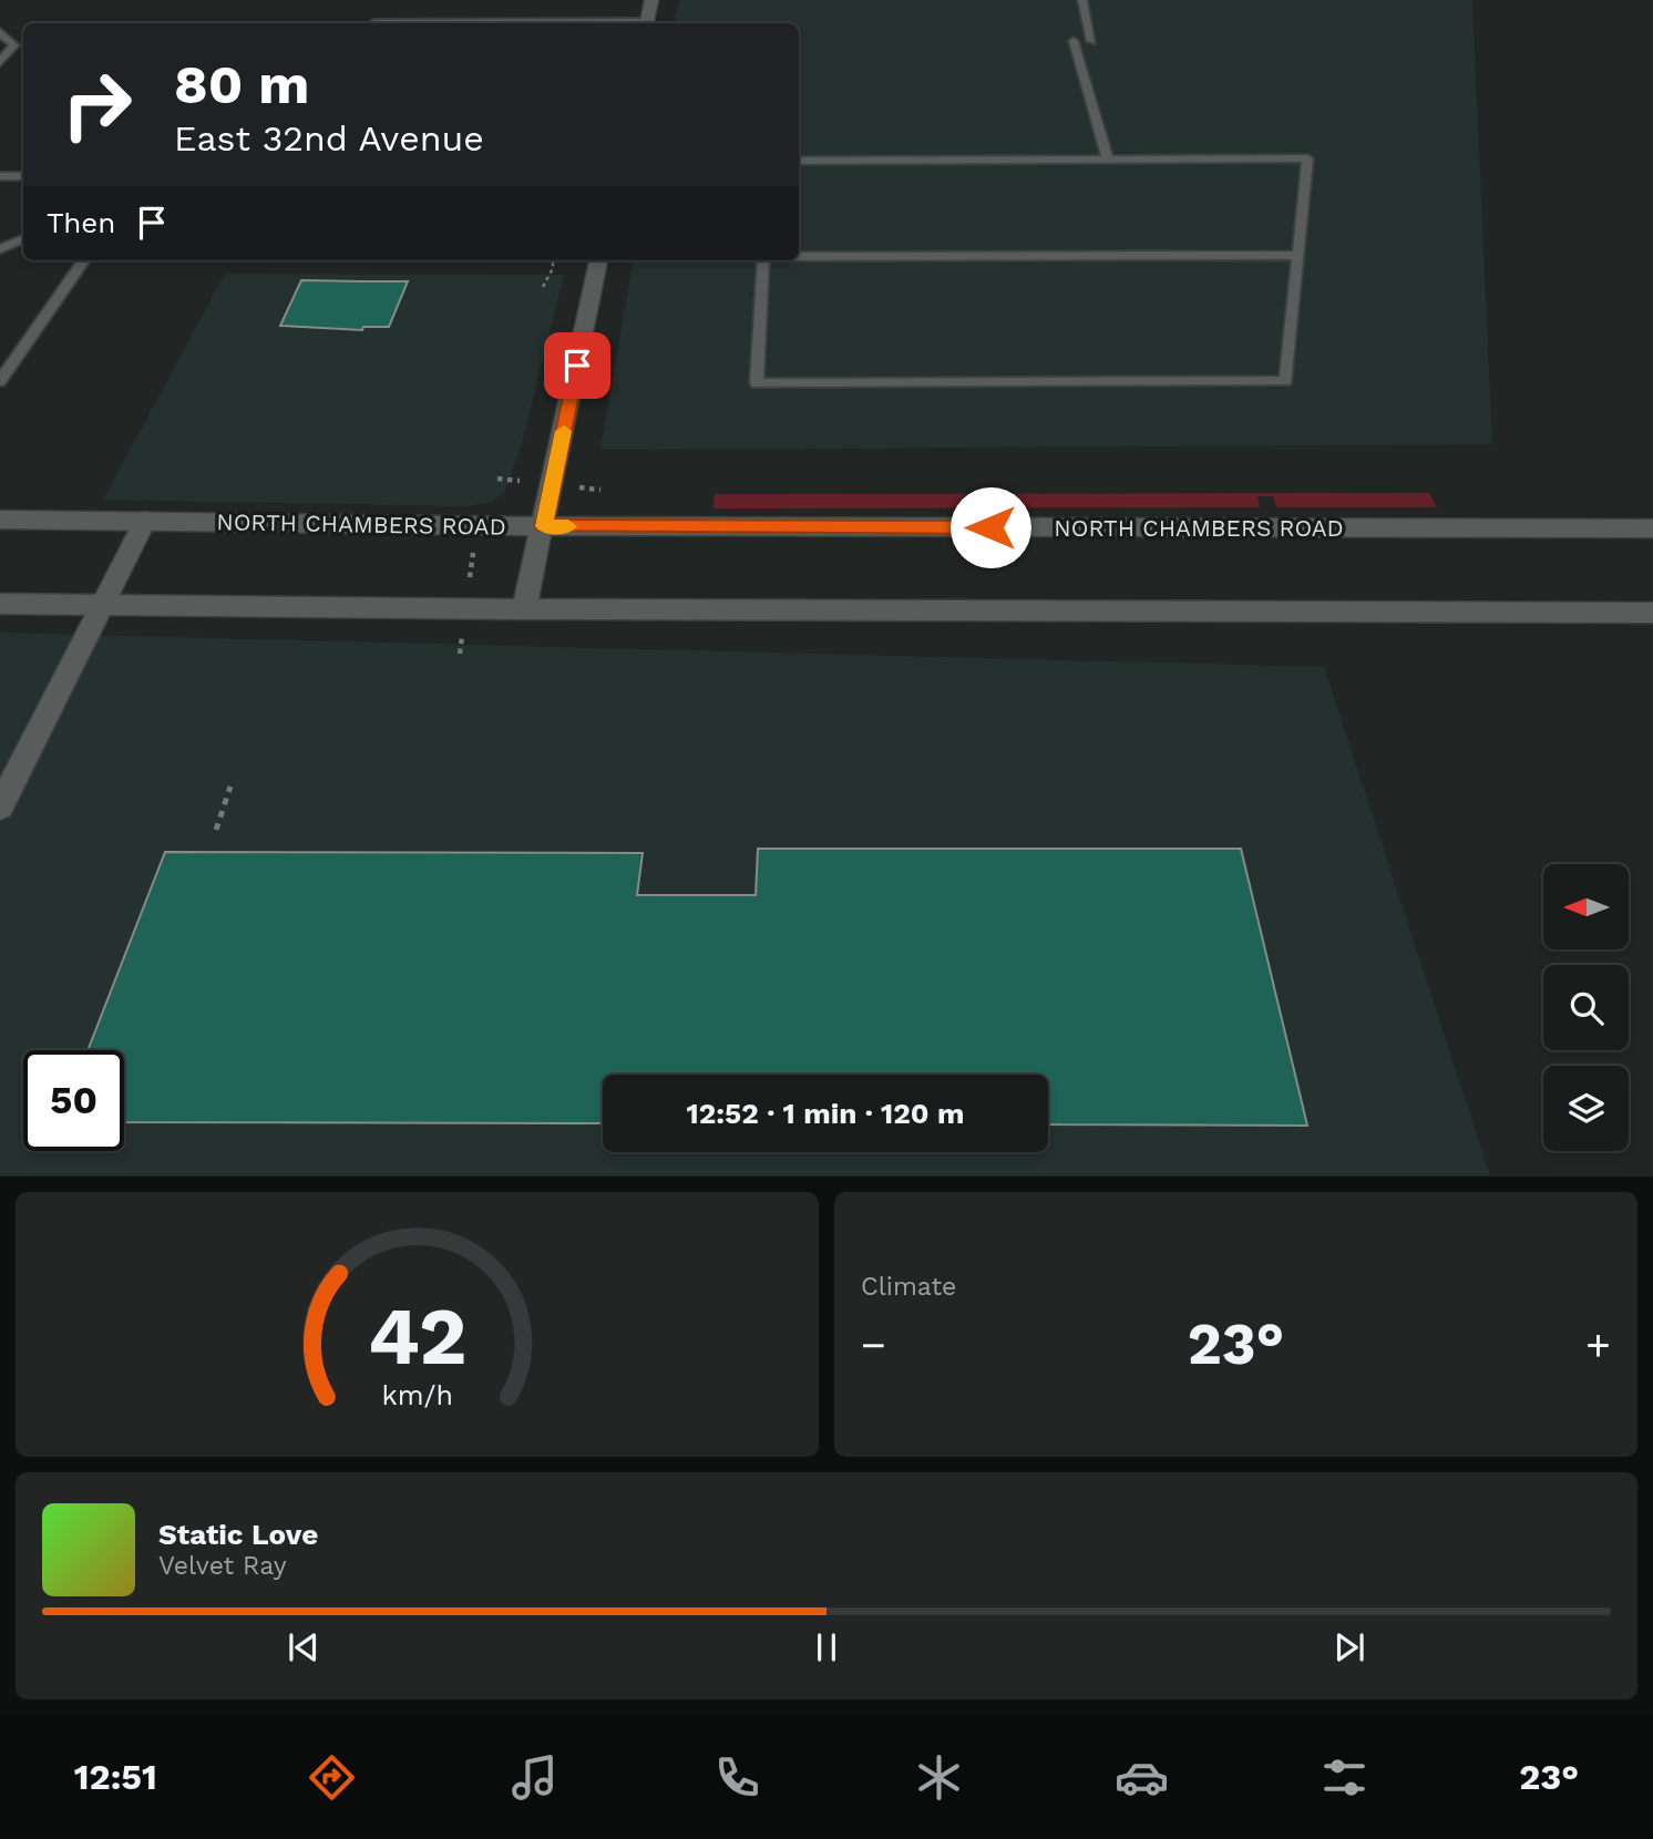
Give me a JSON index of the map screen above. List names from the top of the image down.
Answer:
{
  "streets": {
    "main road": ["NORTH CHAMBERS ROAD"]
  },
  "north": "left",
  "page": {
    "turn": ["80 m", "East 32nd Avenue"],
    "then": "Then",
    "limit": "50",
    "trip": "12:52 · 1 min · 120 m",
    "tile": "Climate",
    "heat": ["−", "23°", "+"],
    "song": ["Static Love", "Velvet Ray"],
    "tabs": ["12:51", "23°"],
    "gauge": ["42", "km/h"]
  }
}
